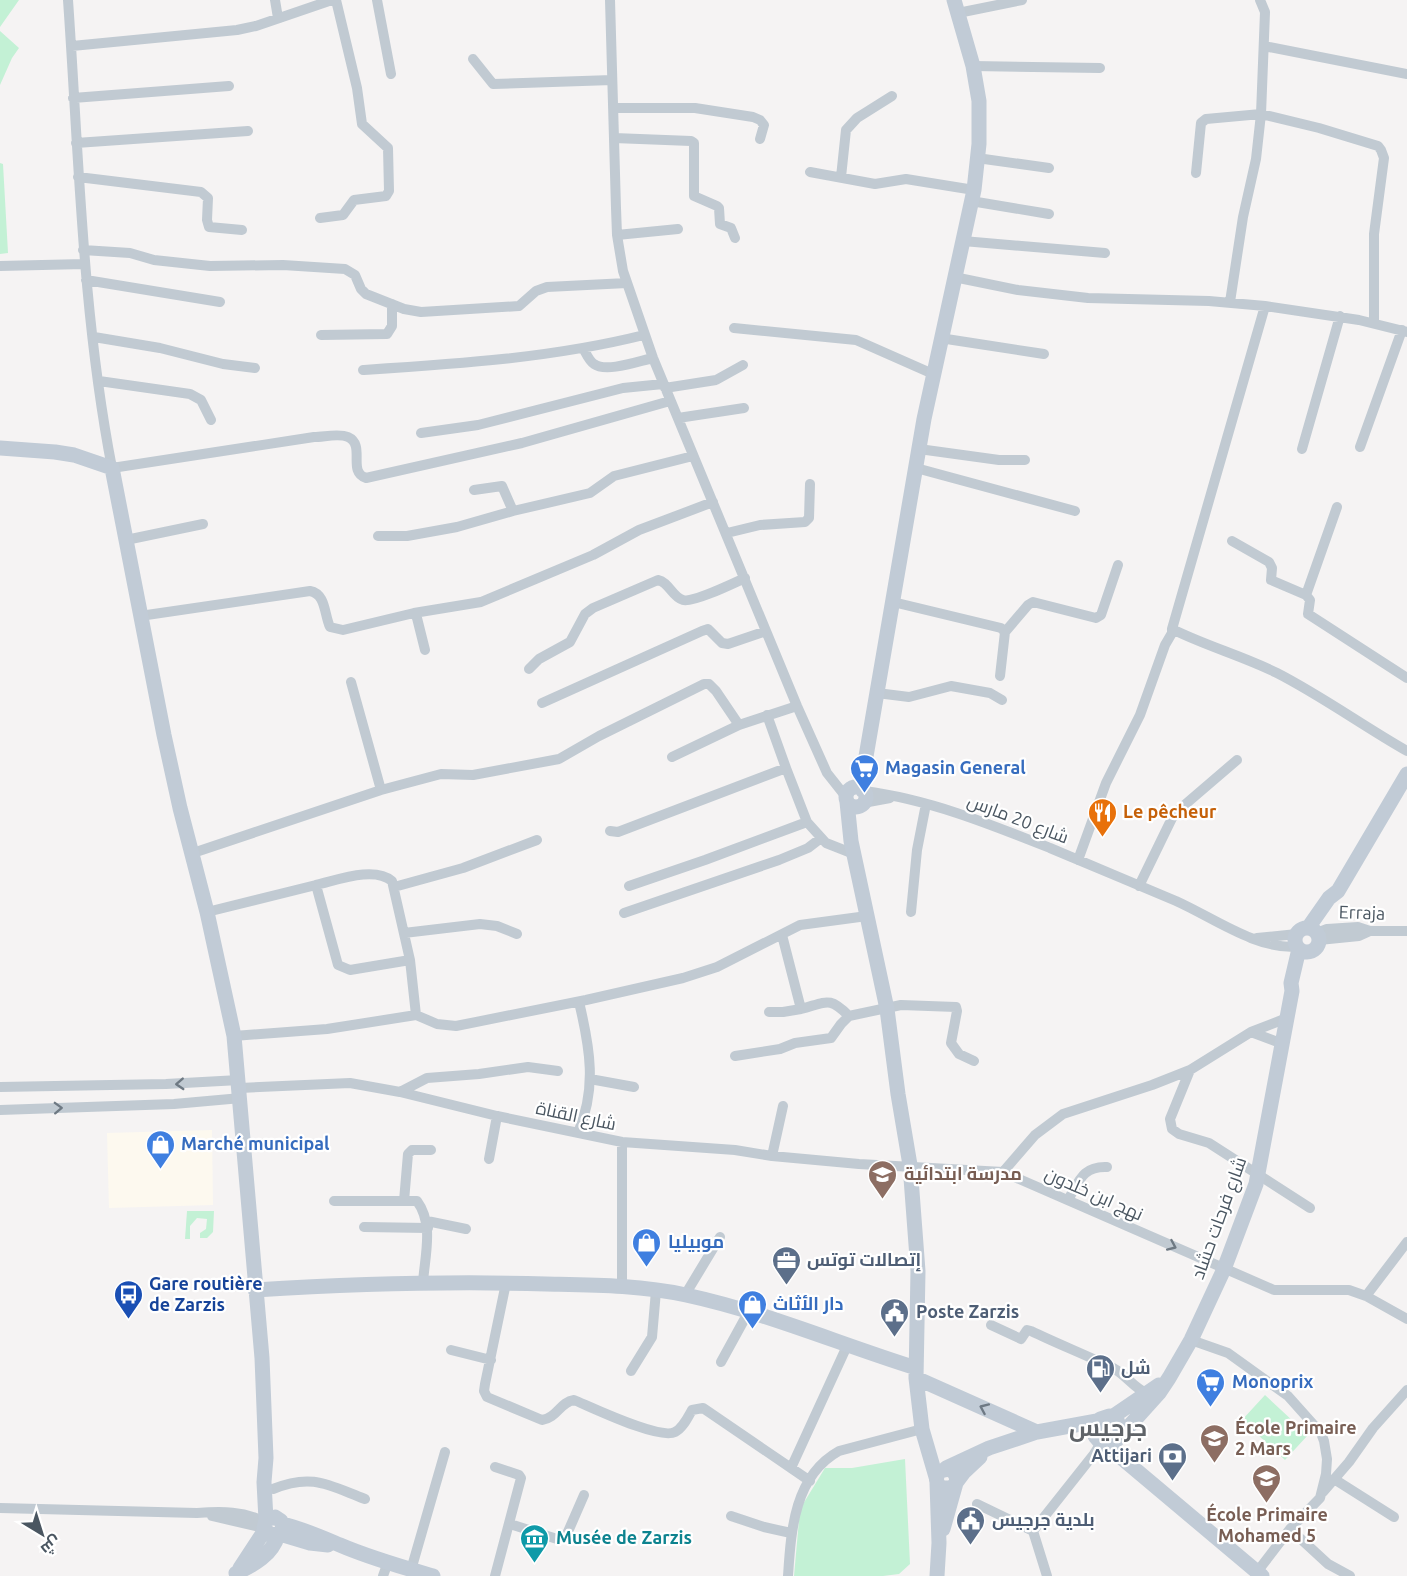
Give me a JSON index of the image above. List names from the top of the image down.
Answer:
{
  "streets": {
    "main road": ["شارع فرحات حشاد"],
    "street": [
      "شارع 20 مارس",
      "Erraja",
      "شارع القناة",
      "نهج ابن خلدون"
    ]
  },
  "crossings": [
    ["شارع 20 مارس", "Erraja"],
    ["شارع 20 مارس", "شارع فرحات حشاد"],
    ["Erraja", "شارع فرحات حشاد"],
    ["شارع القناة", "نهج ابن خلدون"],
    ["نهج ابن خلدون", "شارع فرحات حشاد"]
  ],
  "districts": ["جرجيس"],
  "places": {
    "supermarket": ["Magasin General", "Monoprix"],
    "restaurant": ["Le pêcheur"],
    "shop": ["Marché municipal", "موبيليا", "دار الأثاث"],
    "school or university": ["مدرسة ابتدائية", "École Primaire 2 Mars", "École Primaire Mohamed 5"],
    "office": ["إتصالات توتس"],
    "bus stop": ["Gare routière de Zarzis"],
    "public building": ["Poste Zarzis", "بلدية جرجيس"],
    "fuel station": ["شل"],
    "bank": ["Attijari"],
    "museum": ["Musée de Zarzis"]
  },
  "north": "bottom right"
}
